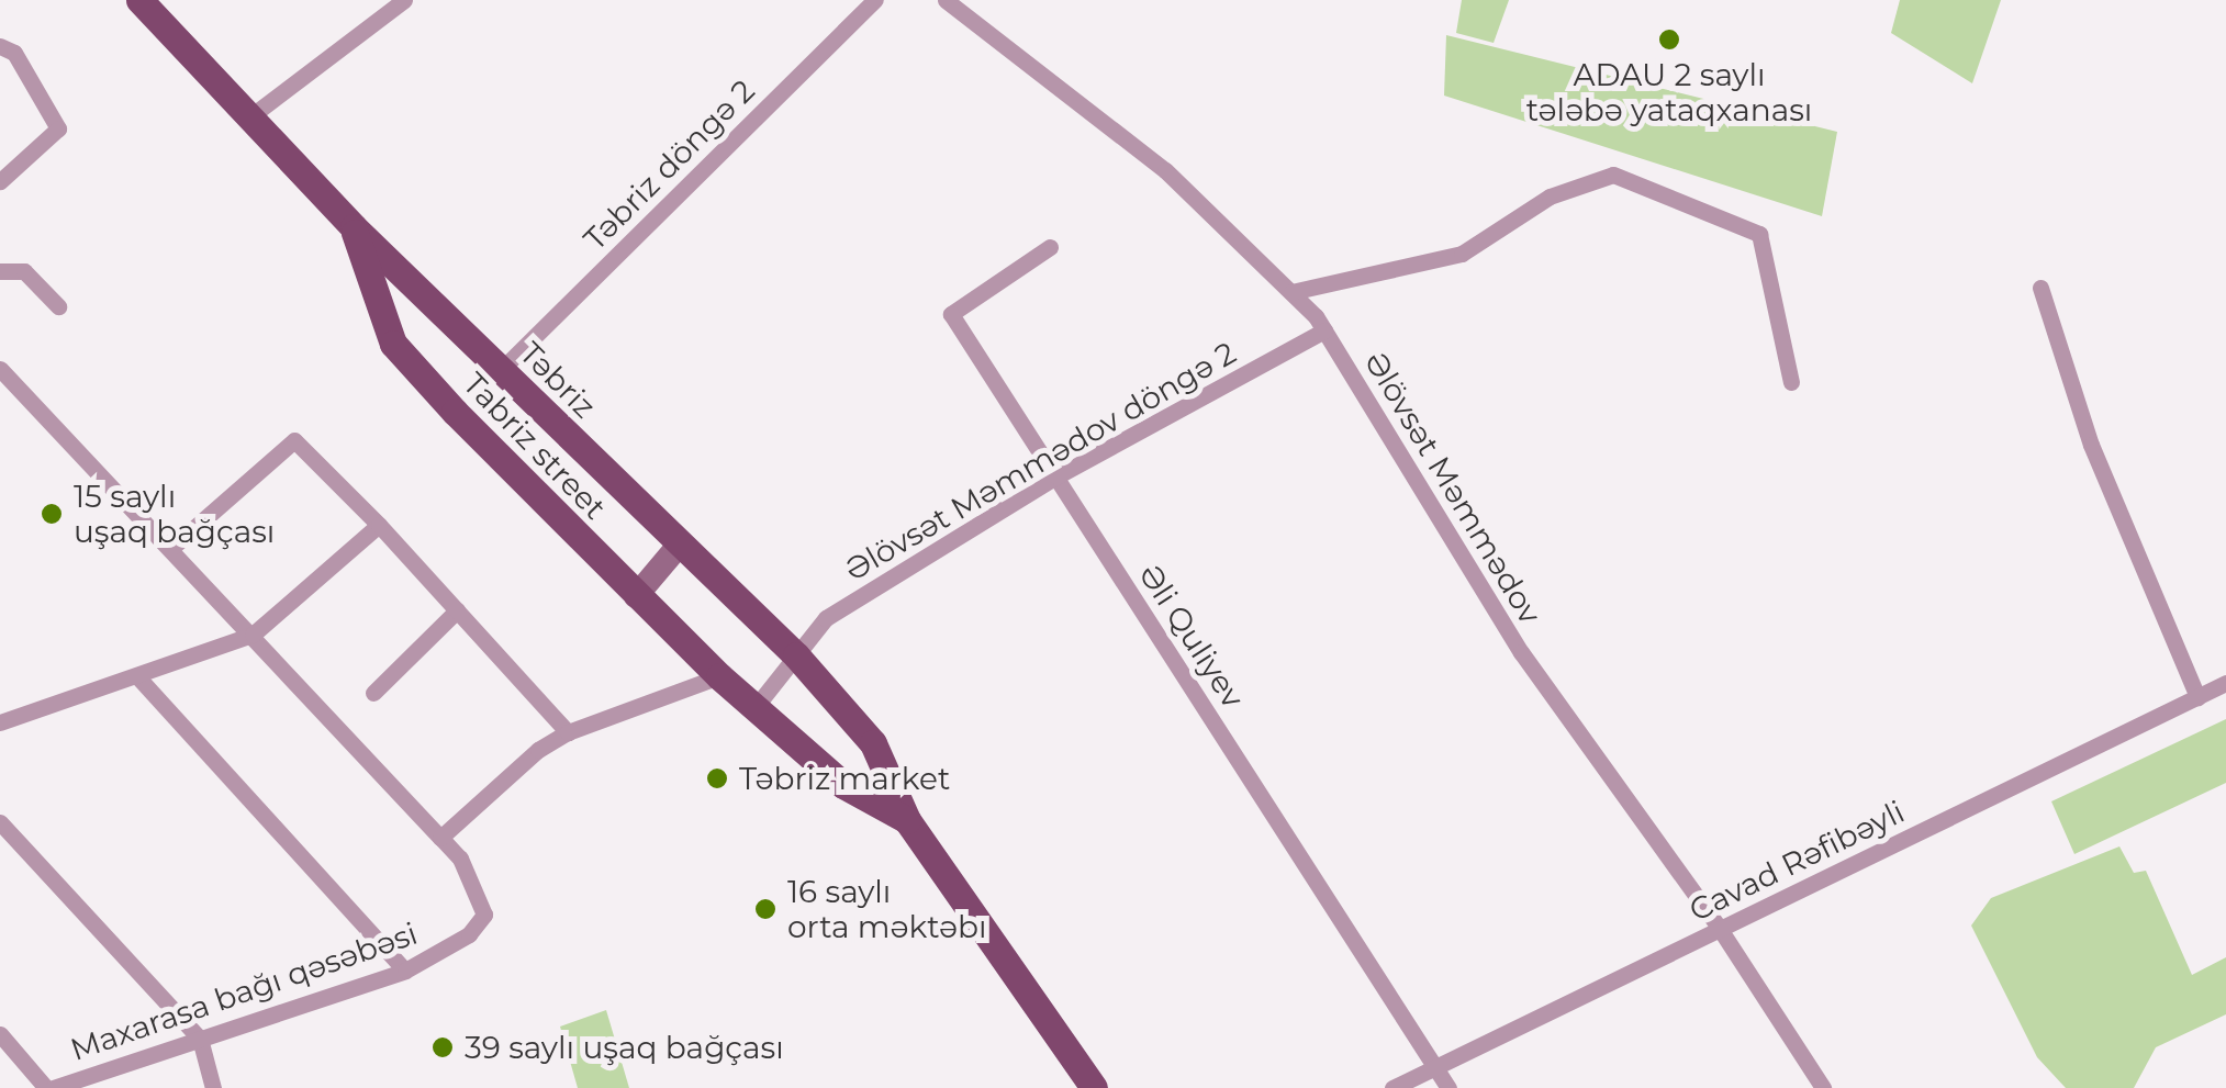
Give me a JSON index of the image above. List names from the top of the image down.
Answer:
{
  "streets": {
    "main road": ["Təbriz", "Tabriz street"],
    "street": [
      "Təbriz döngə 2",
      "Əlövsət Məmmədov döngə 2",
      "Əlövsət Məmmədov",
      "Əli Quliyev",
      "Cavad Rəfibəyli",
      "Maxarasa bağı qəsəbəsi"
    ]
  },
  "crossings": [
    ["Təbriz döngə 2", "Təbriz"],
    ["Təbriz", "Tabriz street"],
    ["Təbriz", "Əlövsət Məmmədov döngə 2"],
    ["Əlövsət Məmmədov döngə 2", "Əlövsət Məmmədov"],
    ["Əlövsət Məmmədov döngə 2", "Əli Quliyev"],
    ["Əlövsət Məmmədov", "Cavad Rəfibəyli"],
    ["Əli Quliyev", "Cavad Rəfibəyli"]
  ],
  "places": [
    "ADAU 2 saylı tələbə yataqxanası",
    "15 saylı uşaq bağçası",
    "Təbriz market",
    "16 saylı orta məktəbı",
    "39 saylı uşaq bağçası"
  ]
}
